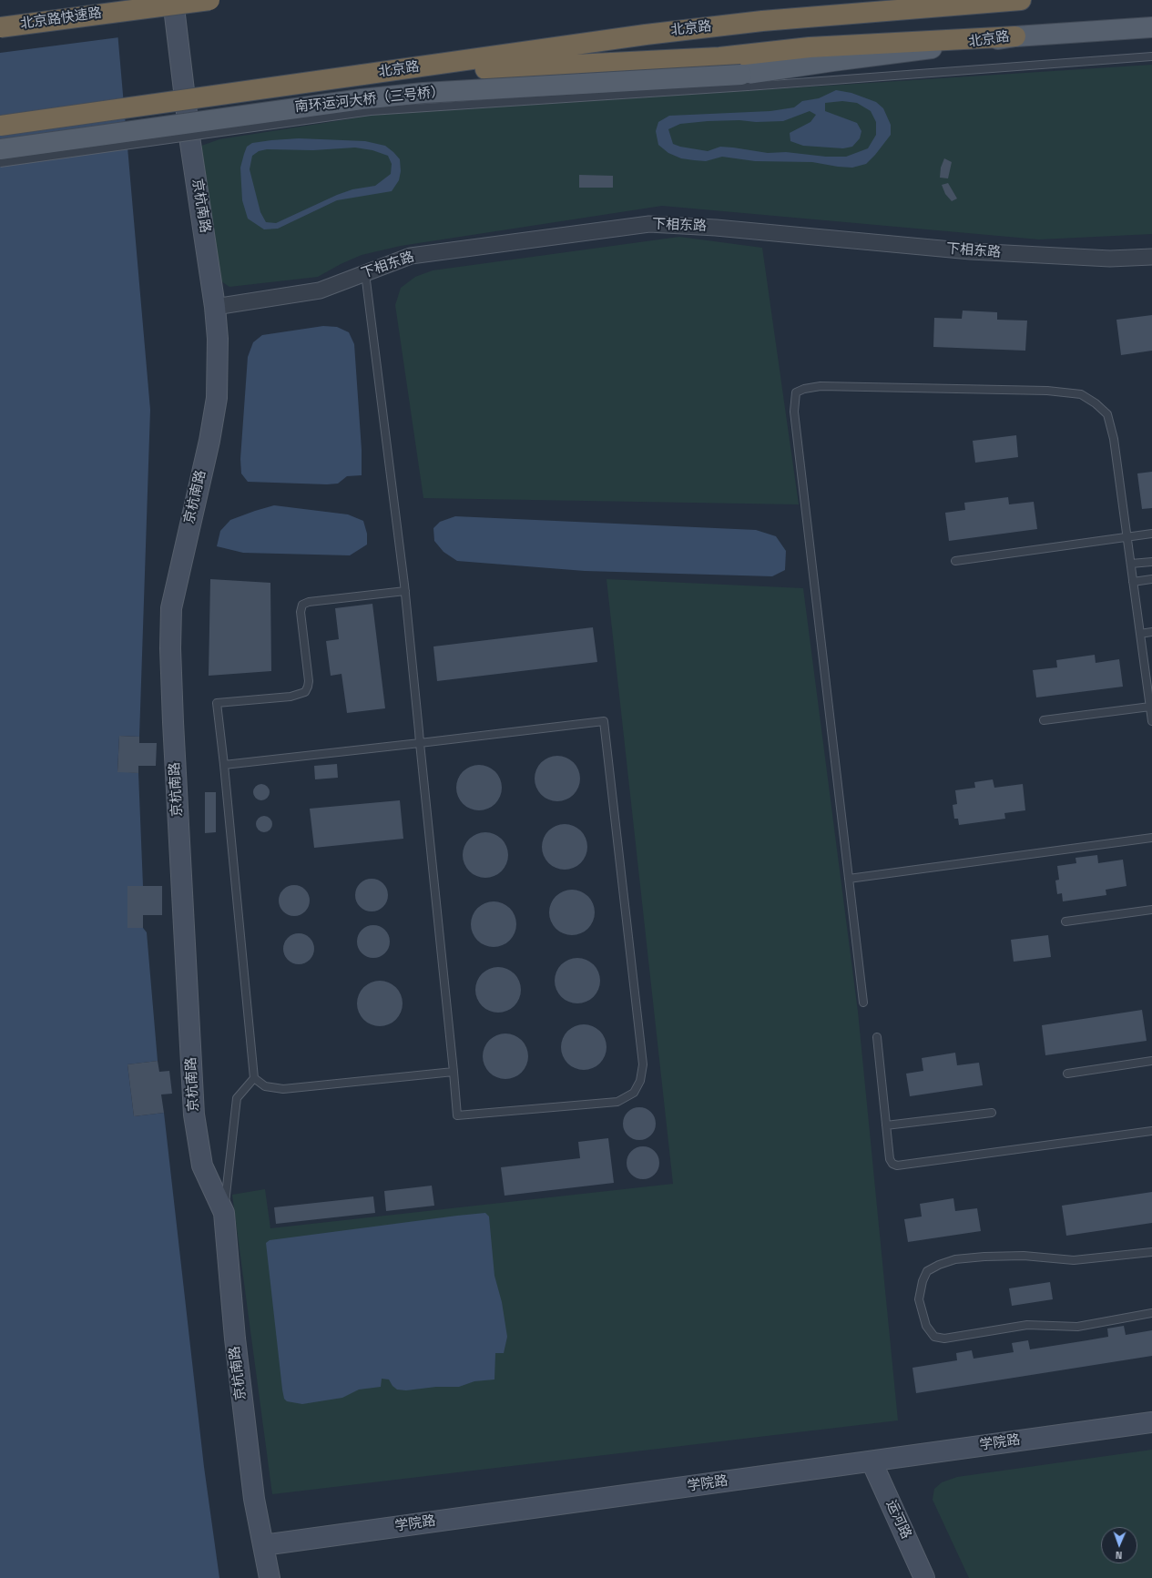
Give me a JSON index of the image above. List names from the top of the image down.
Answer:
{
  "streets": {
    "highway": ["北京路快速路", "北京路", "南环运河大桥（三号桥）"],
    "street": [
      "京杭南路",
      "下相东路",
      "学院路",
      "运河路"
    ]
  },
  "crossings": [
    ["北京路", "南环运河大桥（三号桥）"],
    ["京杭南路", "下相东路"],
    ["京杭南路", "学院路"],
    ["学院路", "运河路"]
  ],
  "north": "bottom"
}
